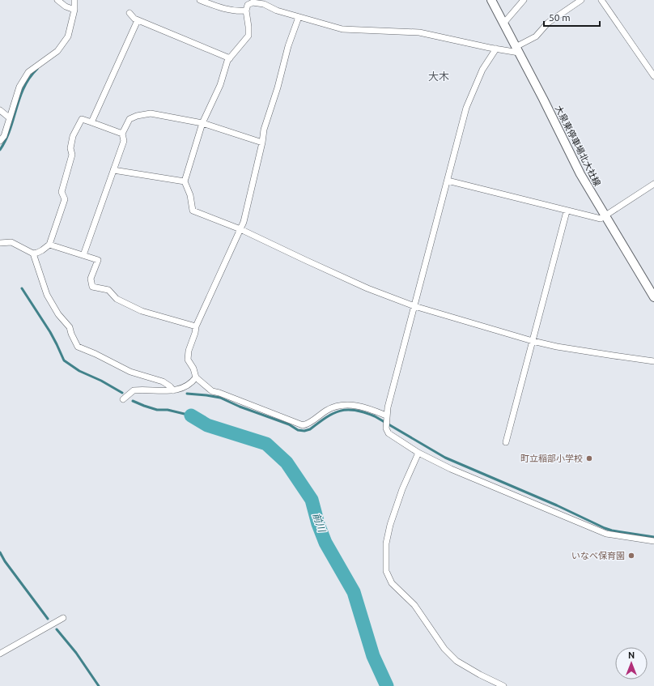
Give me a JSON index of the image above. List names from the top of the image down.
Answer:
{
  "streets": {
    "main road": ["大泉東停車場北大社線"]
  },
  "districts": ["大木"],
  "water": ["前川"],
  "places": ["町立稲部小学校", "いなべ保育園"],
  "scale_bar": "50 m",
  "north": "top"
}
